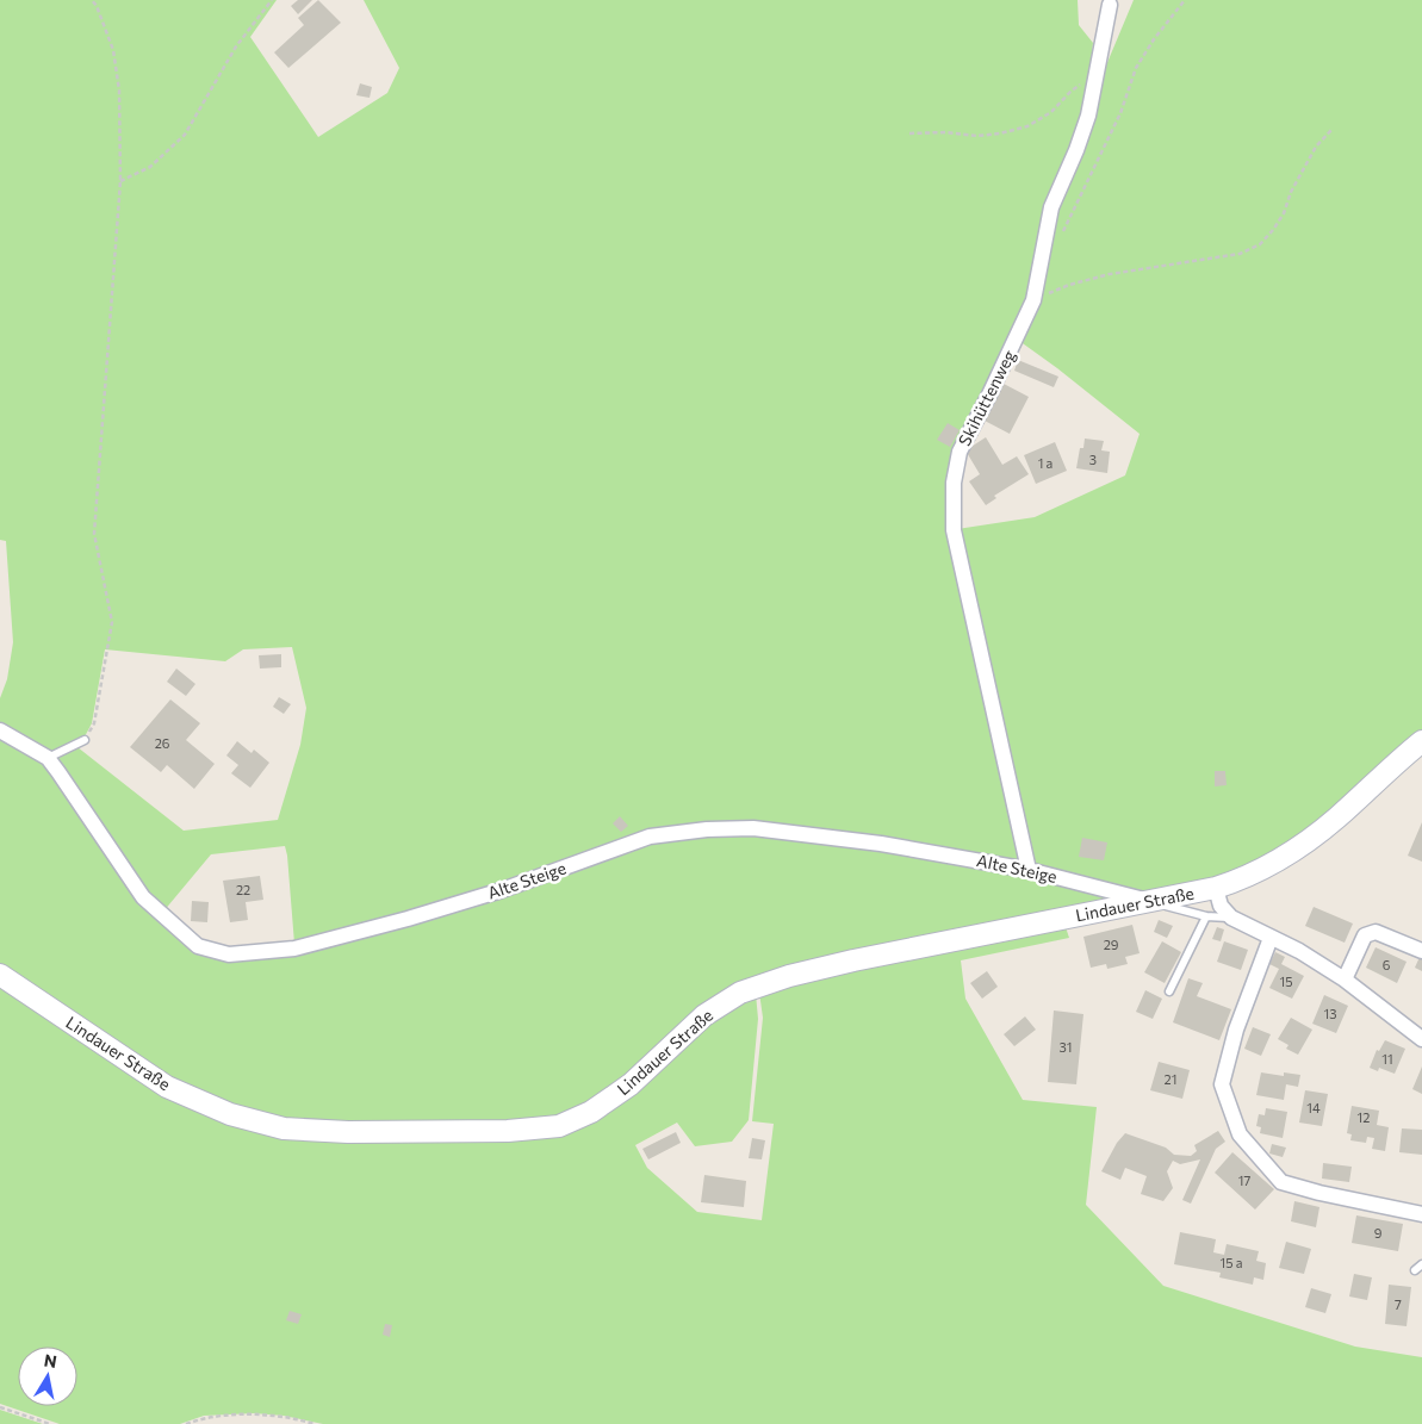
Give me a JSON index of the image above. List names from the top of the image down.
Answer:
{
  "streets": {
    "main road": ["Lindauer Straße"],
    "street": ["Skihüttenweg", "Alte Steige"]
  },
  "crossings": [
    ["Skihüttenweg", "Alte Steige"],
    ["Alte Steige", "Lindauer Straße"]
  ],
  "house_numbers": [
    "3",
    "1 a",
    "26",
    "22",
    "29",
    "6",
    "15",
    "13",
    "31",
    "11",
    "21",
    "14",
    "12",
    "17",
    "9",
    "15 a",
    "7"
  ],
  "north": "top"
}
